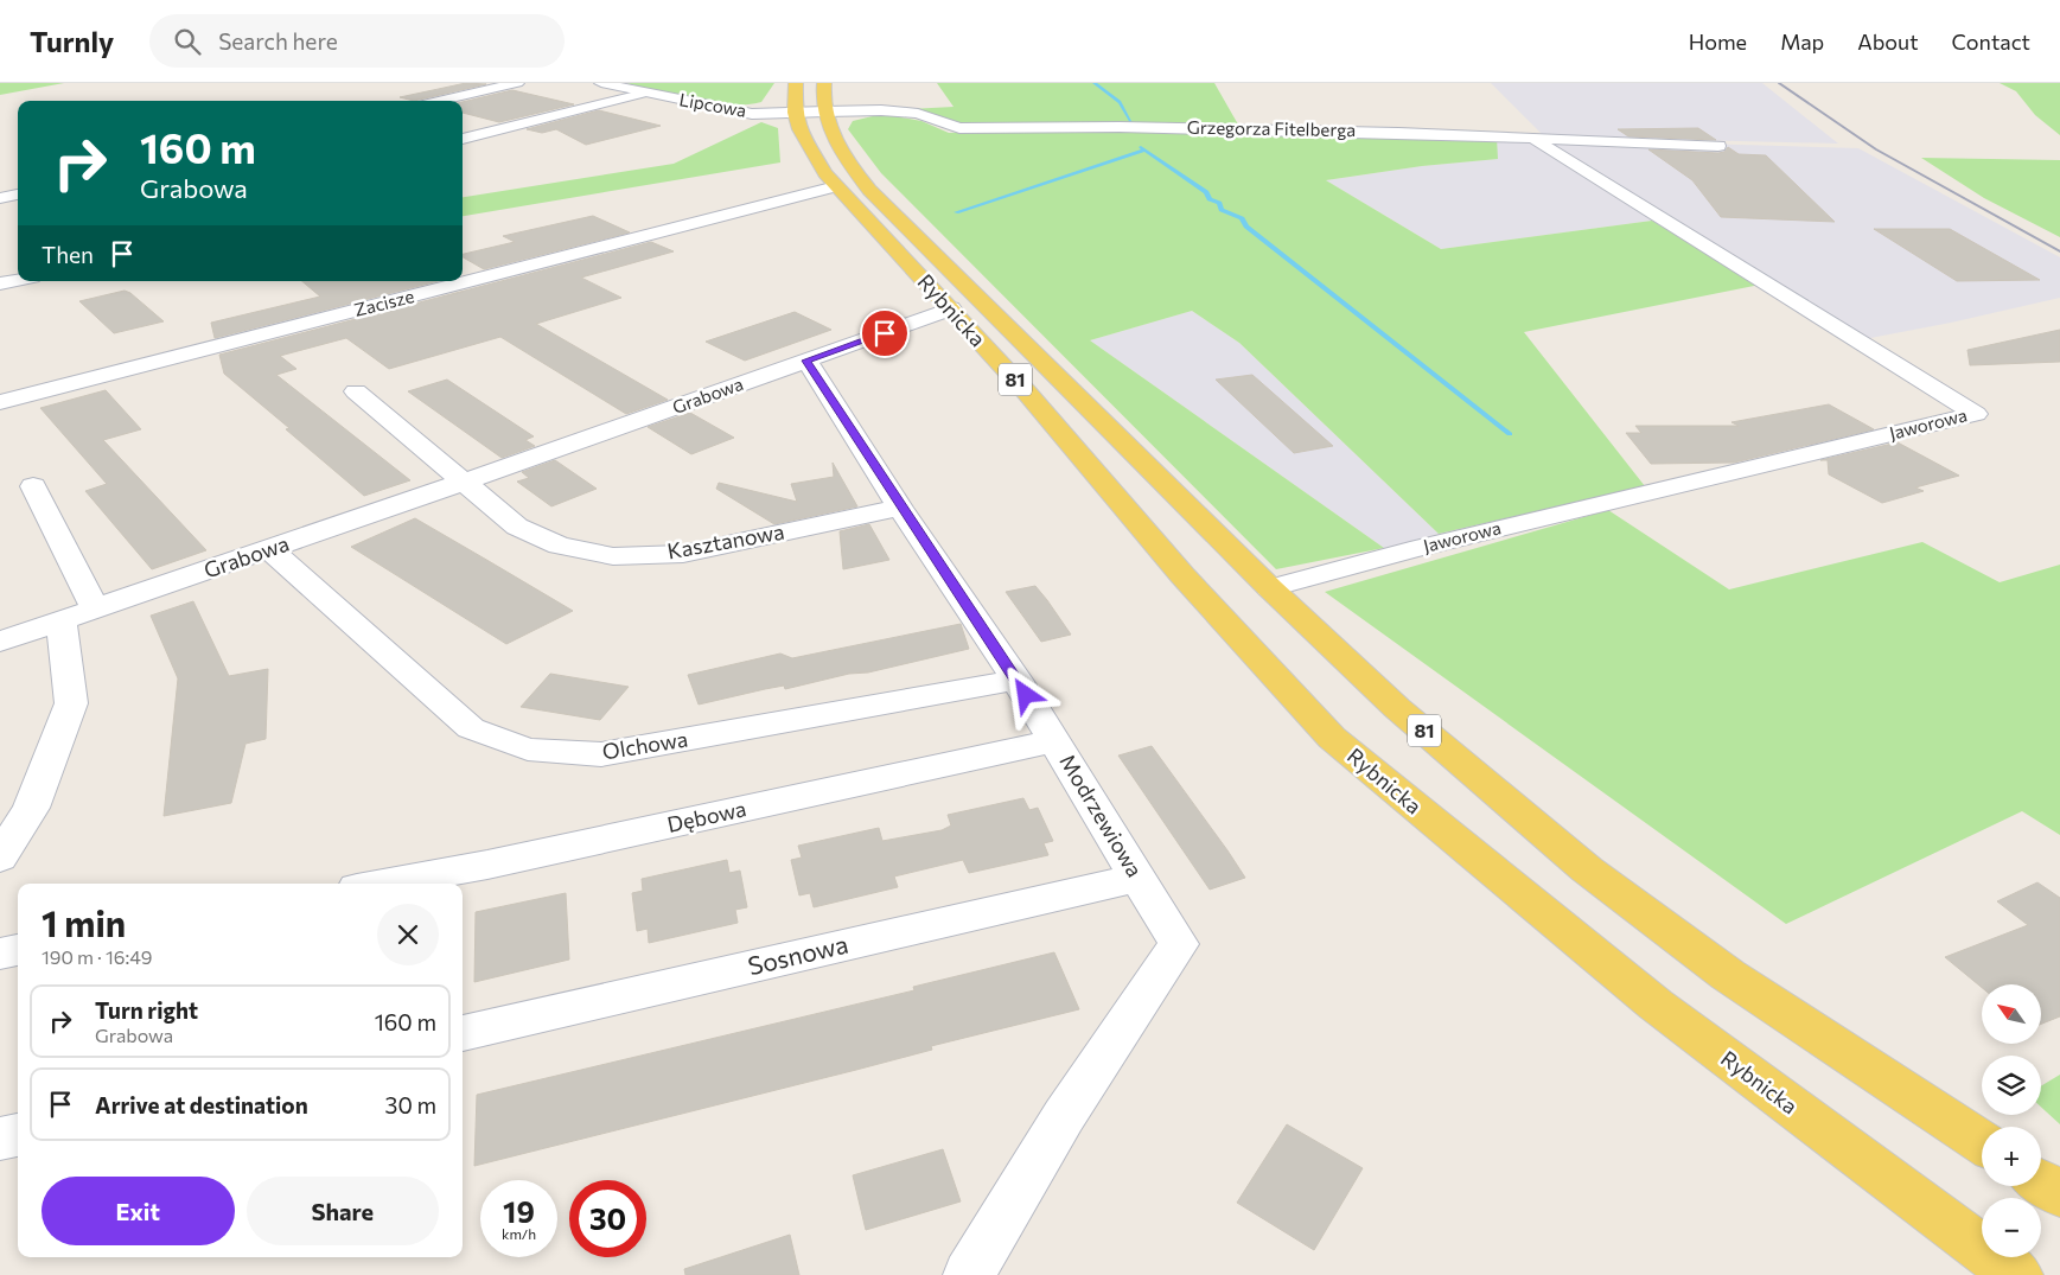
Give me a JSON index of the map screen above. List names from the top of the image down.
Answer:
{
  "streets": {
    "main road": ["Rybnicka", "81"],
    "street": [
      "Lipcowa",
      "Grzegorza Fitelberga",
      "Zacisze",
      "Grabowa",
      "Jaworowa",
      "Kasztanowa",
      "Olchowa",
      "Modrzewiowa",
      "Dębowa",
      "Sosnowa"
    ]
  },
  "crossings": [
    ["Lipcowa", "Grzegorza Fitelberga"],
    ["Lipcowa", "81"],
    ["Grzegorza Fitelberga", "81"],
    ["Grzegorza Fitelberga", "Jaworowa"],
    ["Zacisze", "Rybnicka"],
    ["Zacisze", "81"],
    ["Rybnicka", "81"],
    ["Rybnicka", "Grabowa"],
    ["Rybnicka", "Jaworowa"],
    ["Grabowa", "Kasztanowa"],
    ["Grabowa", "Olchowa"],
    ["Grabowa", "Modrzewiowa"],
    ["Kasztanowa", "Modrzewiowa"],
    ["Olchowa", "Modrzewiowa"],
    ["Modrzewiowa", "Dębowa"],
    ["Modrzewiowa", "Sosnowa"]
  ],
  "north": "top left",
  "page": {
    "header": "Turnly",
    "search": "Search here",
    "nav": [
      "Home",
      "Map",
      "About",
      "Contact"
    ],
    "turn": ["160 m", "Grabowa"],
    "then": "Then",
    "heading": ["1 min", "190 m · 16:49"],
    "map_buttons": ["+", "−"],
    "list": [
      {
        "name": "Turn right",
        "note": "Grabowa",
        "value": "160 m"
      },
      {
        "name": "Arrive at destination",
        "value": "30 m"
      }
    ],
    "buttons": ["Exit", "Share"],
    "speed": "19 km/h",
    "limit": "30"
  }
}
